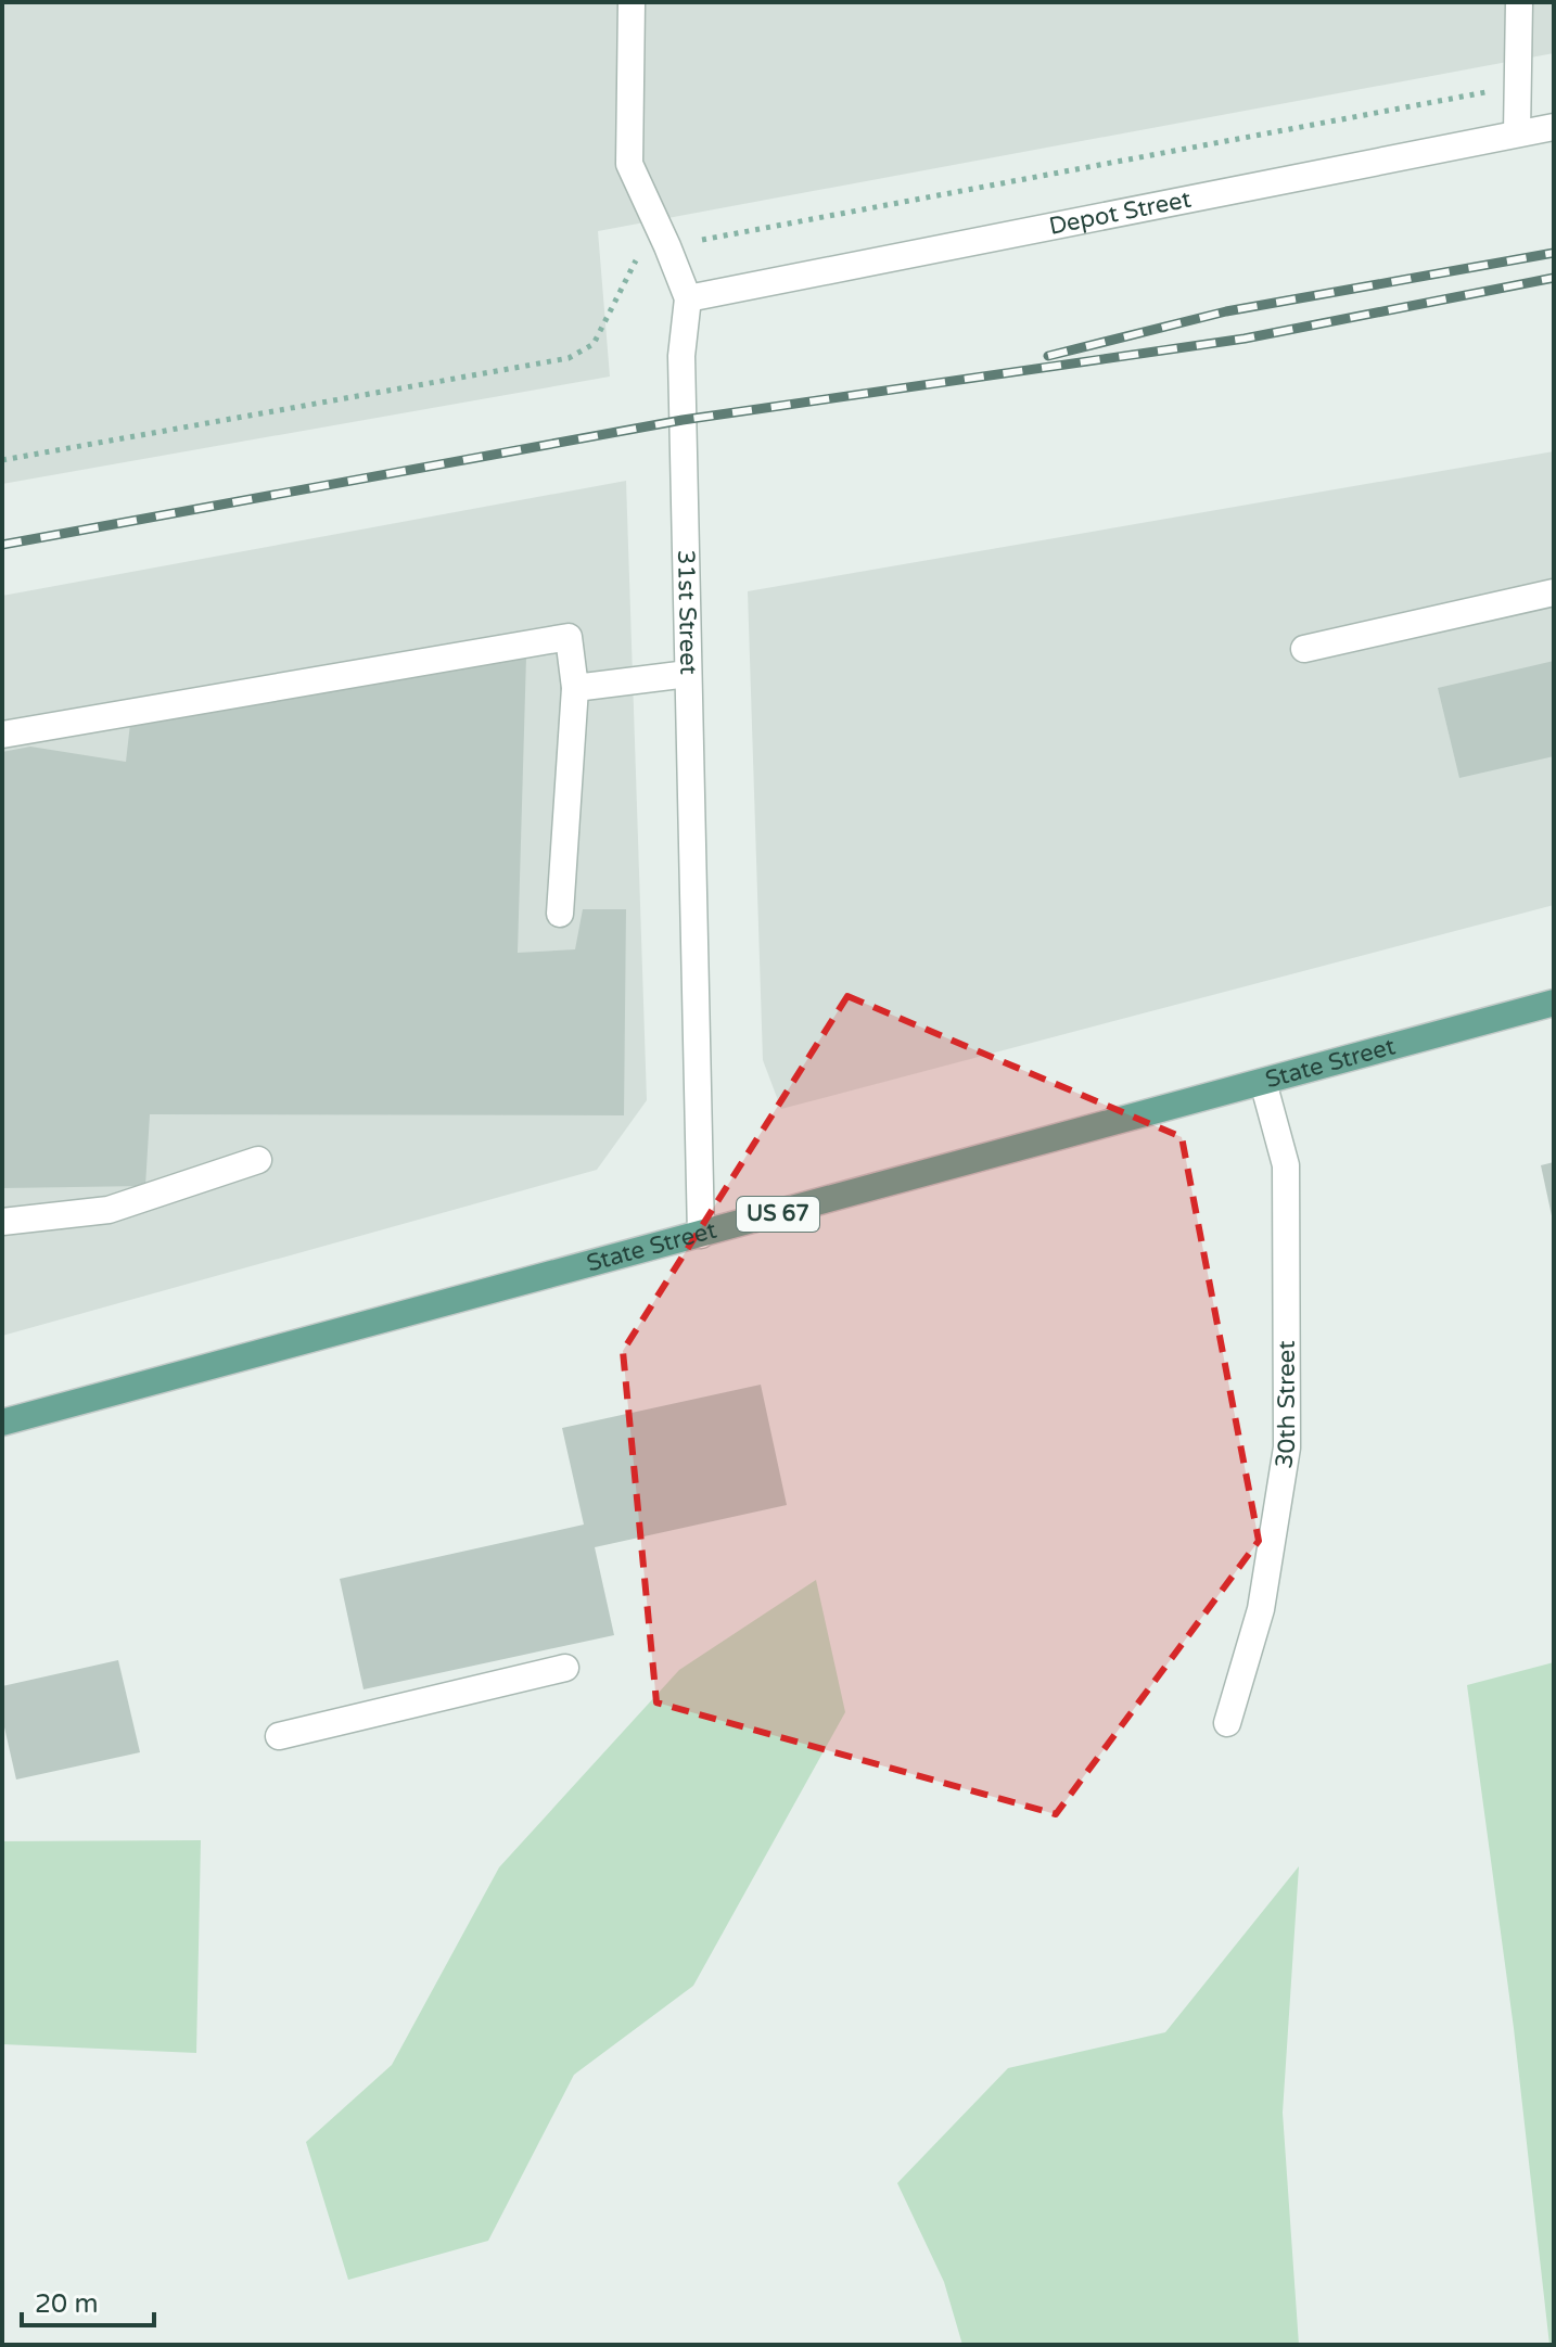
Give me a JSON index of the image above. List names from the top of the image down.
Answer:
{
  "streets": {
    "main road": ["State Street", "US 67"],
    "street": ["Depot Street", "31st Street", "30th Street"]
  },
  "crossings": [
    ["Depot Street", "31st Street"],
    ["31st Street", "State Street"],
    ["State Street", "30th Street"]
  ],
  "scale_bar": "20 m"
}
